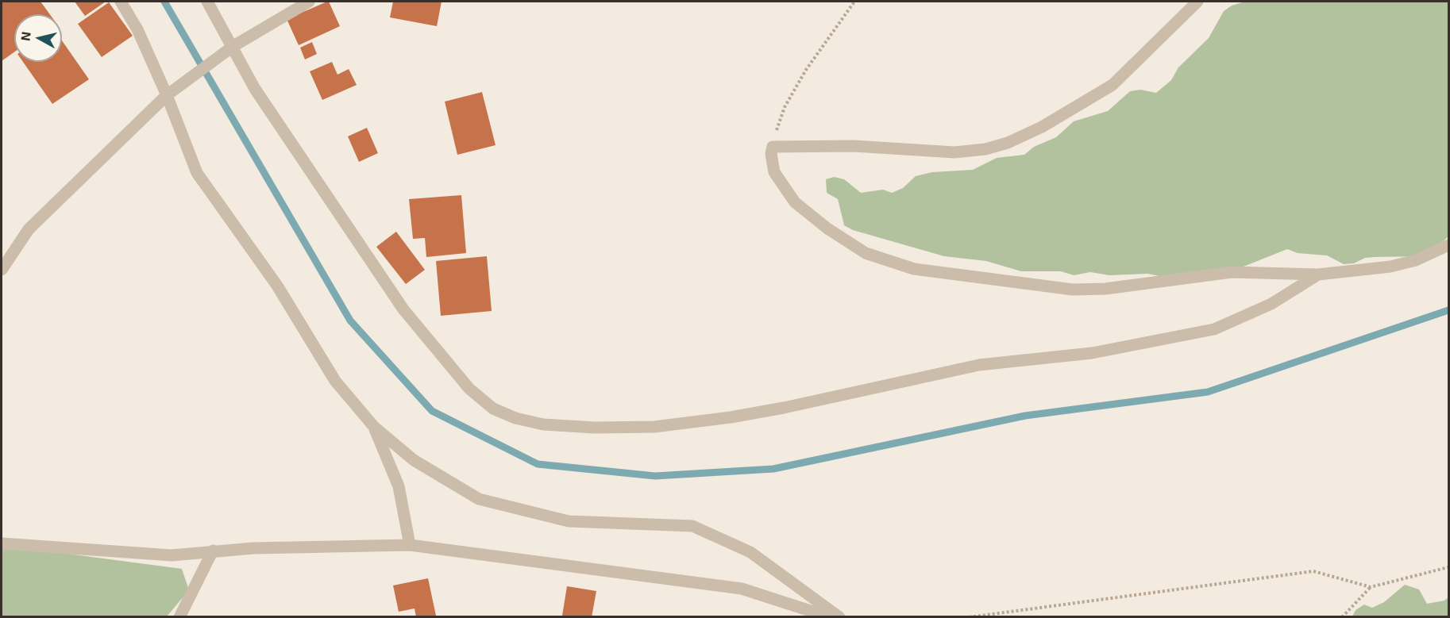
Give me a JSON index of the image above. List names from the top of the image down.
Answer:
{
  "north": "left"
}
